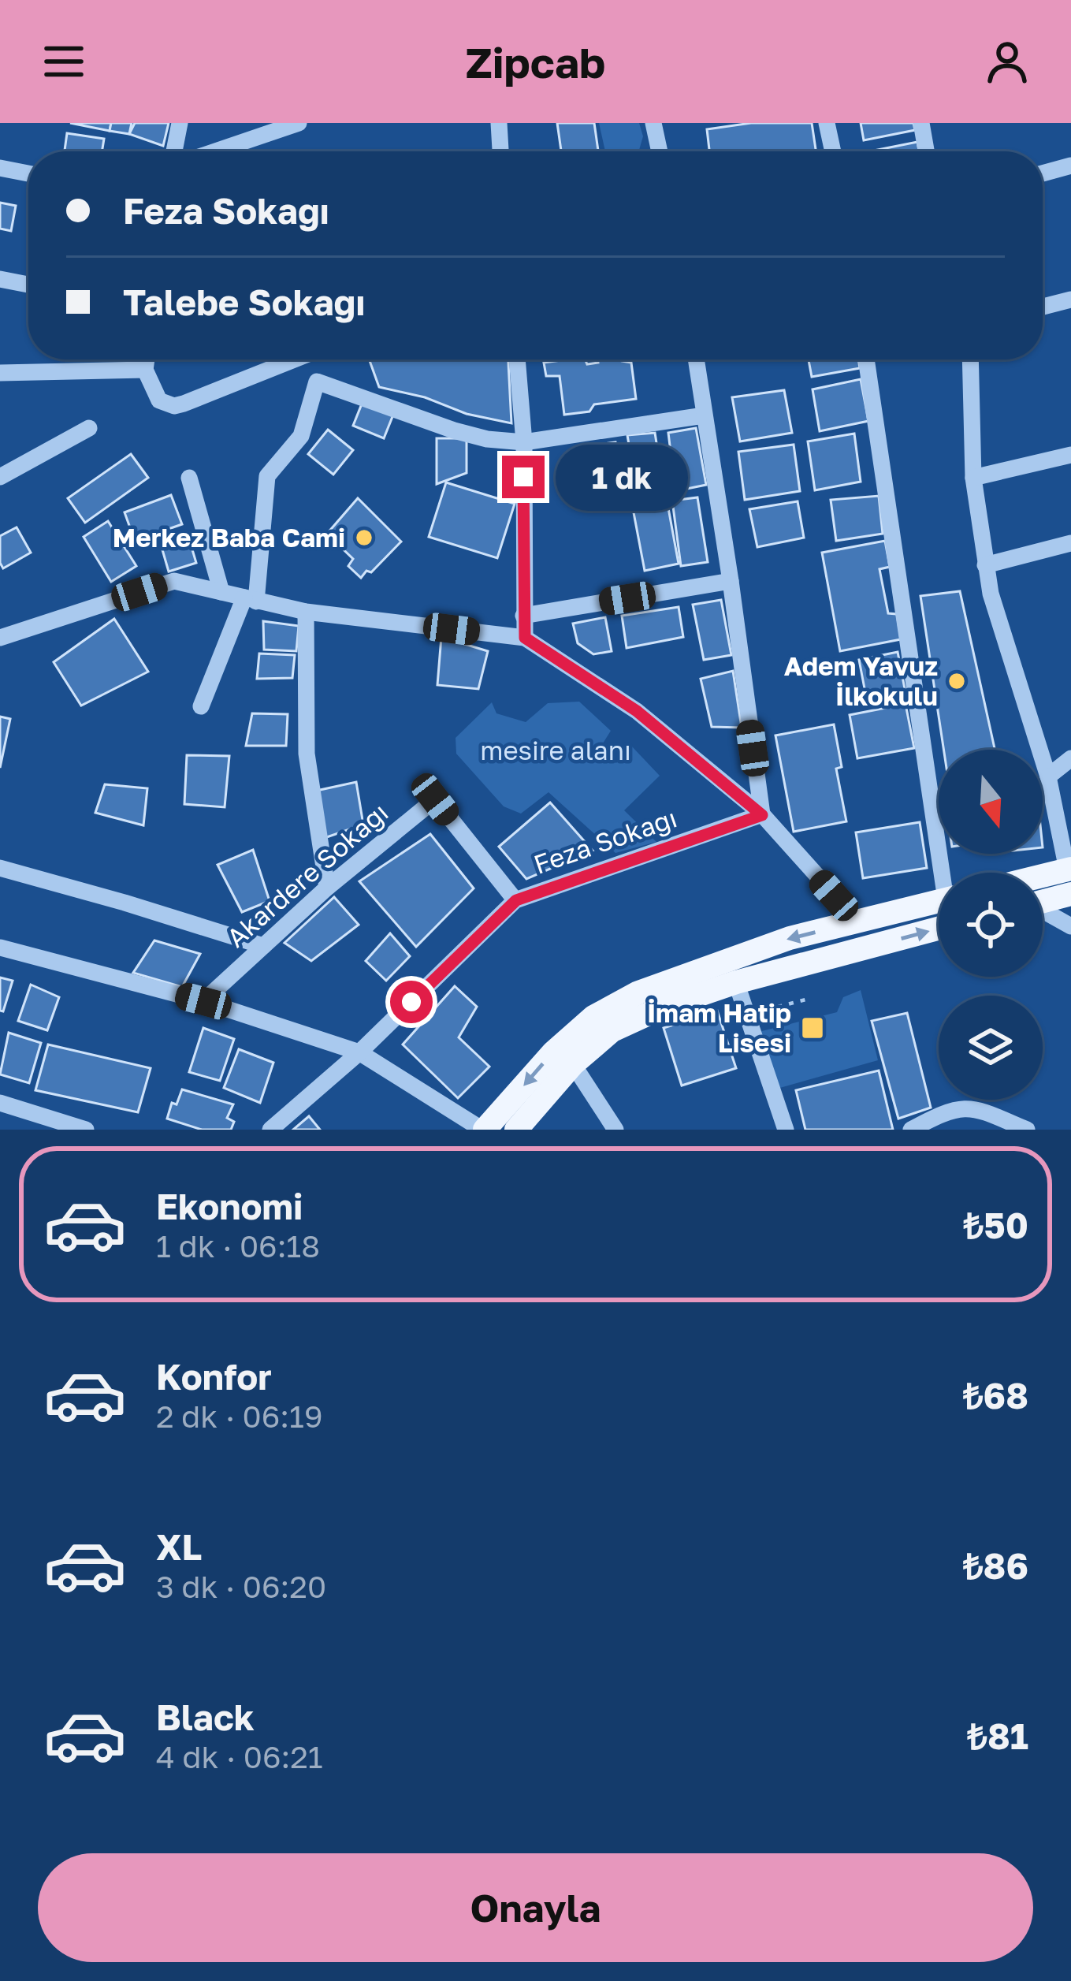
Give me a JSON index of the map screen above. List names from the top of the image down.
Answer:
{
  "streets": {
    "street": ["Feza Sokağı", "Akardere Sokağı"]
  },
  "crossings": [
    ["Feza Sokağı", "Akardere Sokağı"]
  ],
  "parks": ["mesire alanı"],
  "places": {
    "other": ["Merkez Baba Cami", "Adem Yavuz İlkokulu"],
    "transit": ["İmam Hatip Lisesi"]
  },
  "north": "bottom",
  "page": {
    "header": "Zipcab",
    "banner": ["Feza Sokağı", "Talebe Sokağı"],
    "bubble": "1 dk",
    "list": [
      {
        "name": "Ekonomi",
        "note": "1 dk · 06:18",
        "value": "₺50"
      },
      {
        "name": "Konfor",
        "note": "2 dk · 06:19",
        "value": "₺68"
      },
      {
        "name": "XL",
        "note": "3 dk · 06:20",
        "value": "₺86"
      },
      {
        "name": "Black",
        "note": "4 dk · 06:21",
        "value": "₺81"
      }
    ],
    "buttons": "Onayla"
  }
}
